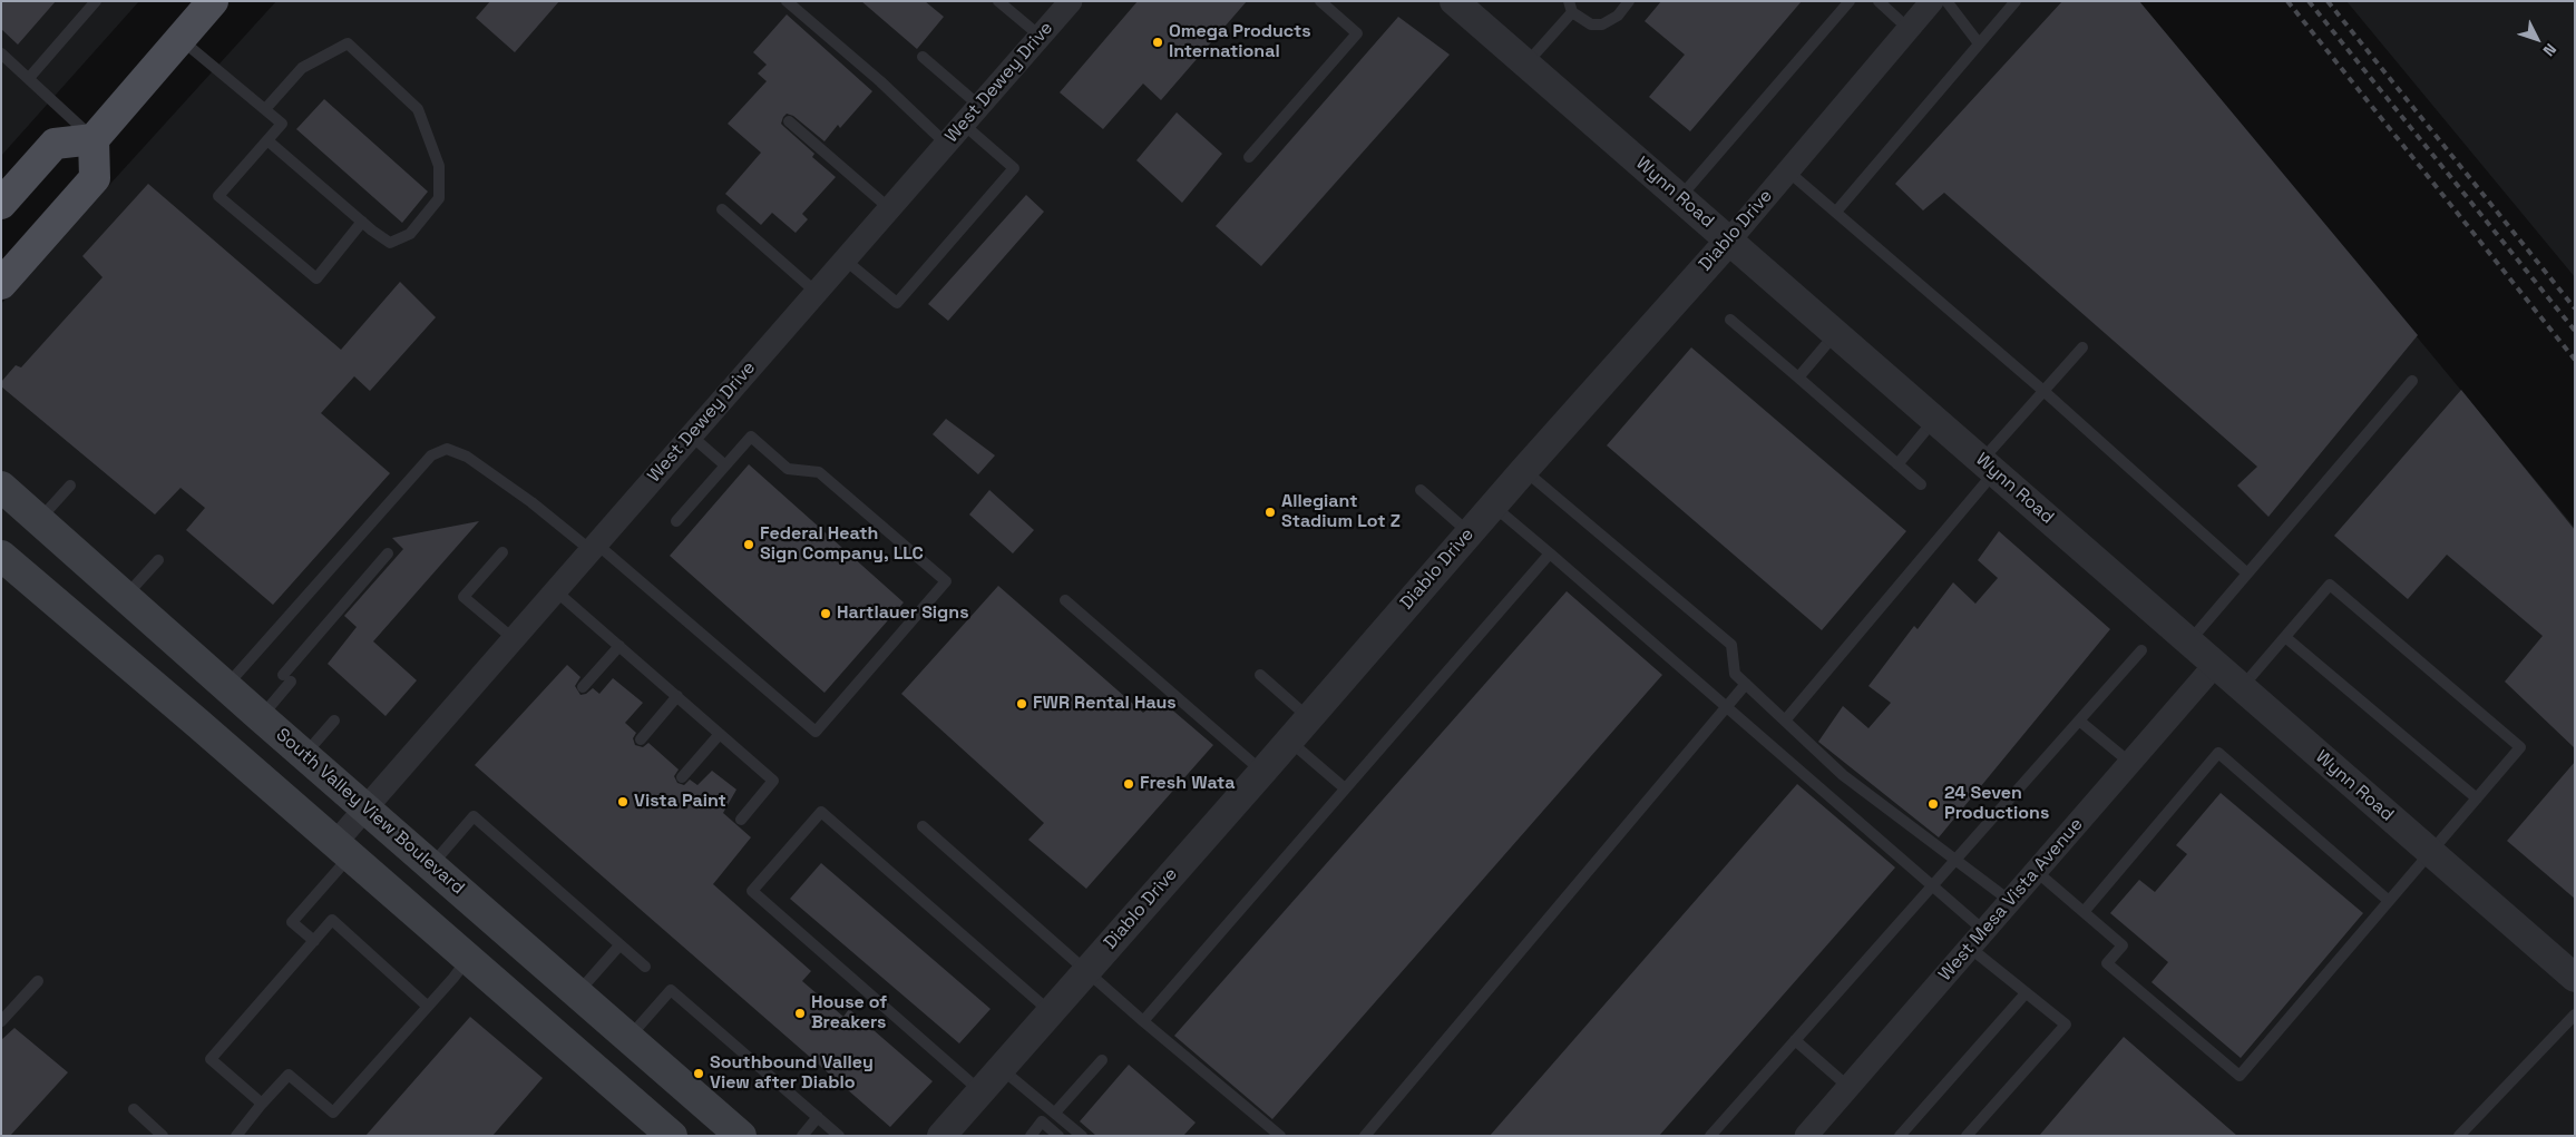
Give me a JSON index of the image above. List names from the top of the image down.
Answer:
{
  "streets": {
    "main road": ["South Valley View Boulevard"],
    "street": [
      "West Dewey Drive",
      "Wynn Road",
      "Diablo Drive",
      "West Mesa Vista Avenue"
    ]
  },
  "crossings": [
    ["West Dewey Drive", "South Valley View Boulevard"],
    ["Wynn Road", "Diablo Drive"],
    ["Wynn Road", "West Mesa Vista Avenue"]
  ],
  "places": [
    "Omega Products International",
    "Allegiant Stadium Lot Z",
    "Federal Heath Sign Company, LLC",
    "Hartlauer Signs",
    "FWR Rental Haus",
    "Fresh Wata",
    "Vista Paint",
    "24 Seven Productions",
    "House of Breakers",
    "Southbound Valley View after Diablo"
  ],
  "north": "bottom right"
}
